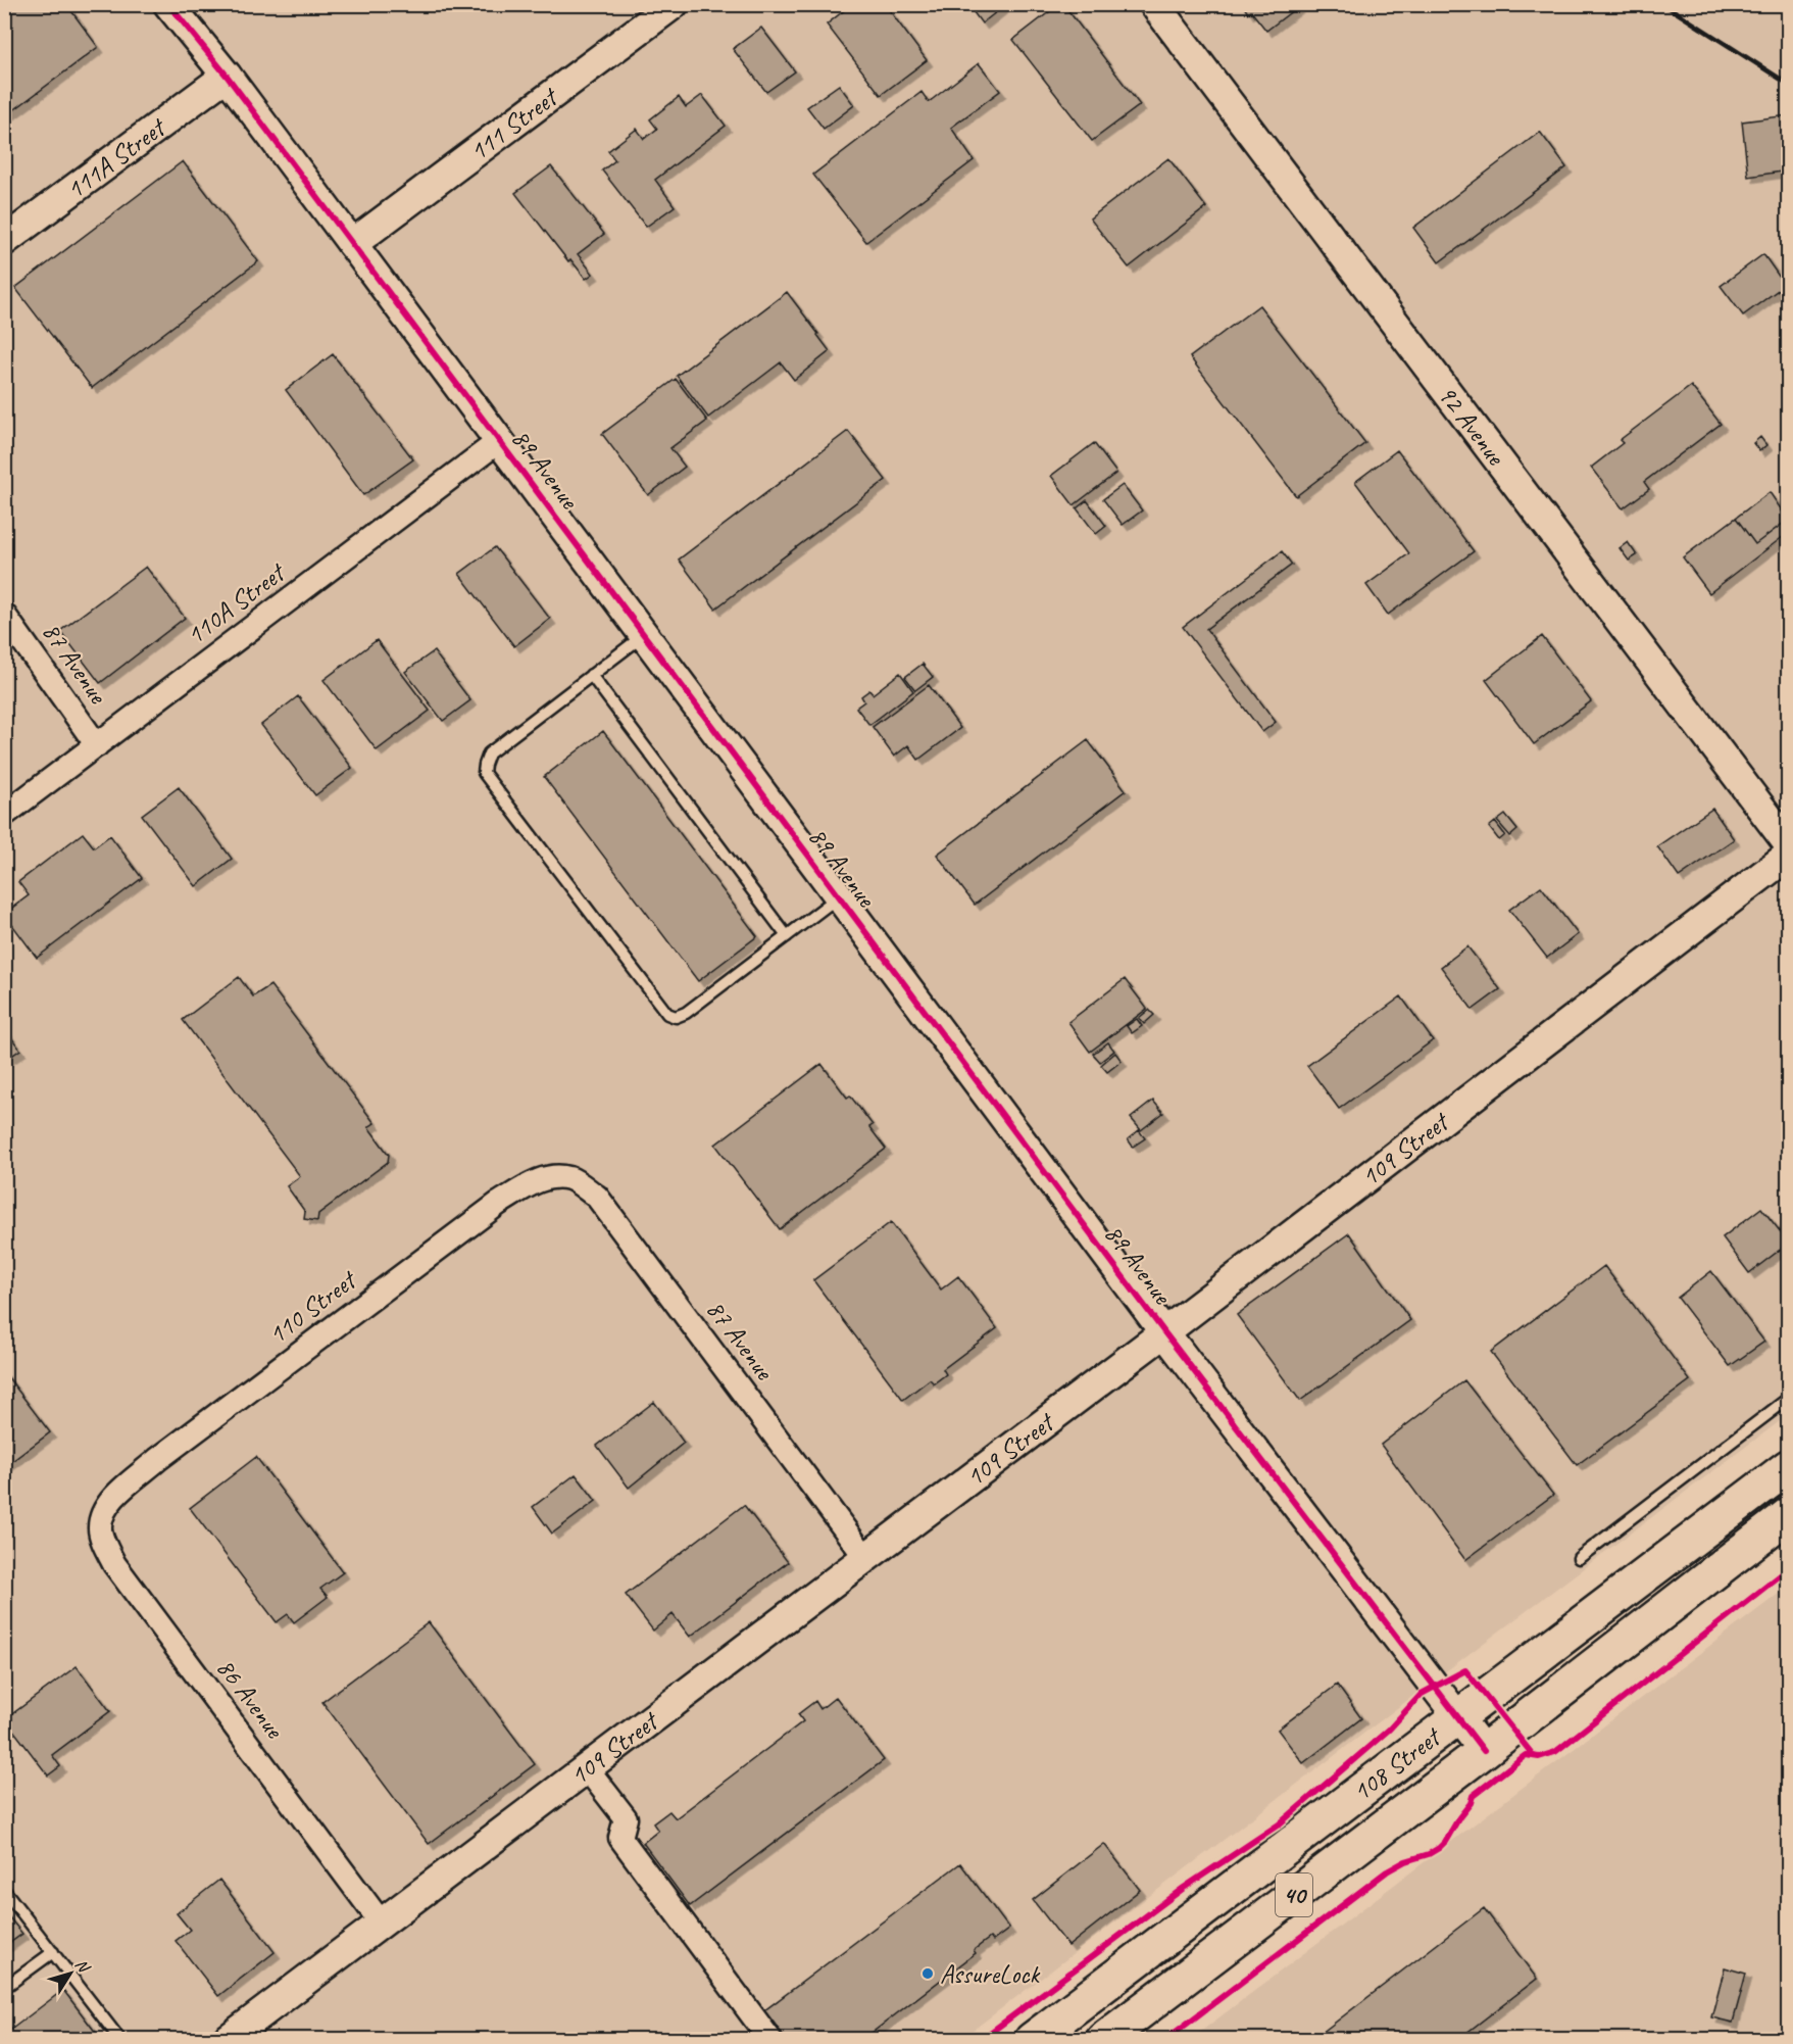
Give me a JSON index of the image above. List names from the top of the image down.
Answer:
{
  "streets": {
    "main road": ["108 Street", "40"],
    "street": [
      "111 Street",
      "111A Street",
      "92 Avenue",
      "89 Avenue",
      "110A Street",
      "87 Avenue",
      "109 Street",
      "110 Street",
      "86 Avenue"
    ]
  },
  "crossings": [
    ["111 Street", "89 Avenue"],
    ["111A Street", "89 Avenue"],
    ["89 Avenue", "110A Street"],
    ["89 Avenue", "109 Street"],
    ["89 Avenue", "108 Street"],
    ["110A Street", "87 Avenue"],
    ["87 Avenue", "109 Street"],
    ["87 Avenue", "110 Street"],
    ["109 Street", "86 Avenue"],
    ["110 Street", "86 Avenue"]
  ],
  "places": ["AssureLock"],
  "north": "top right"
}
